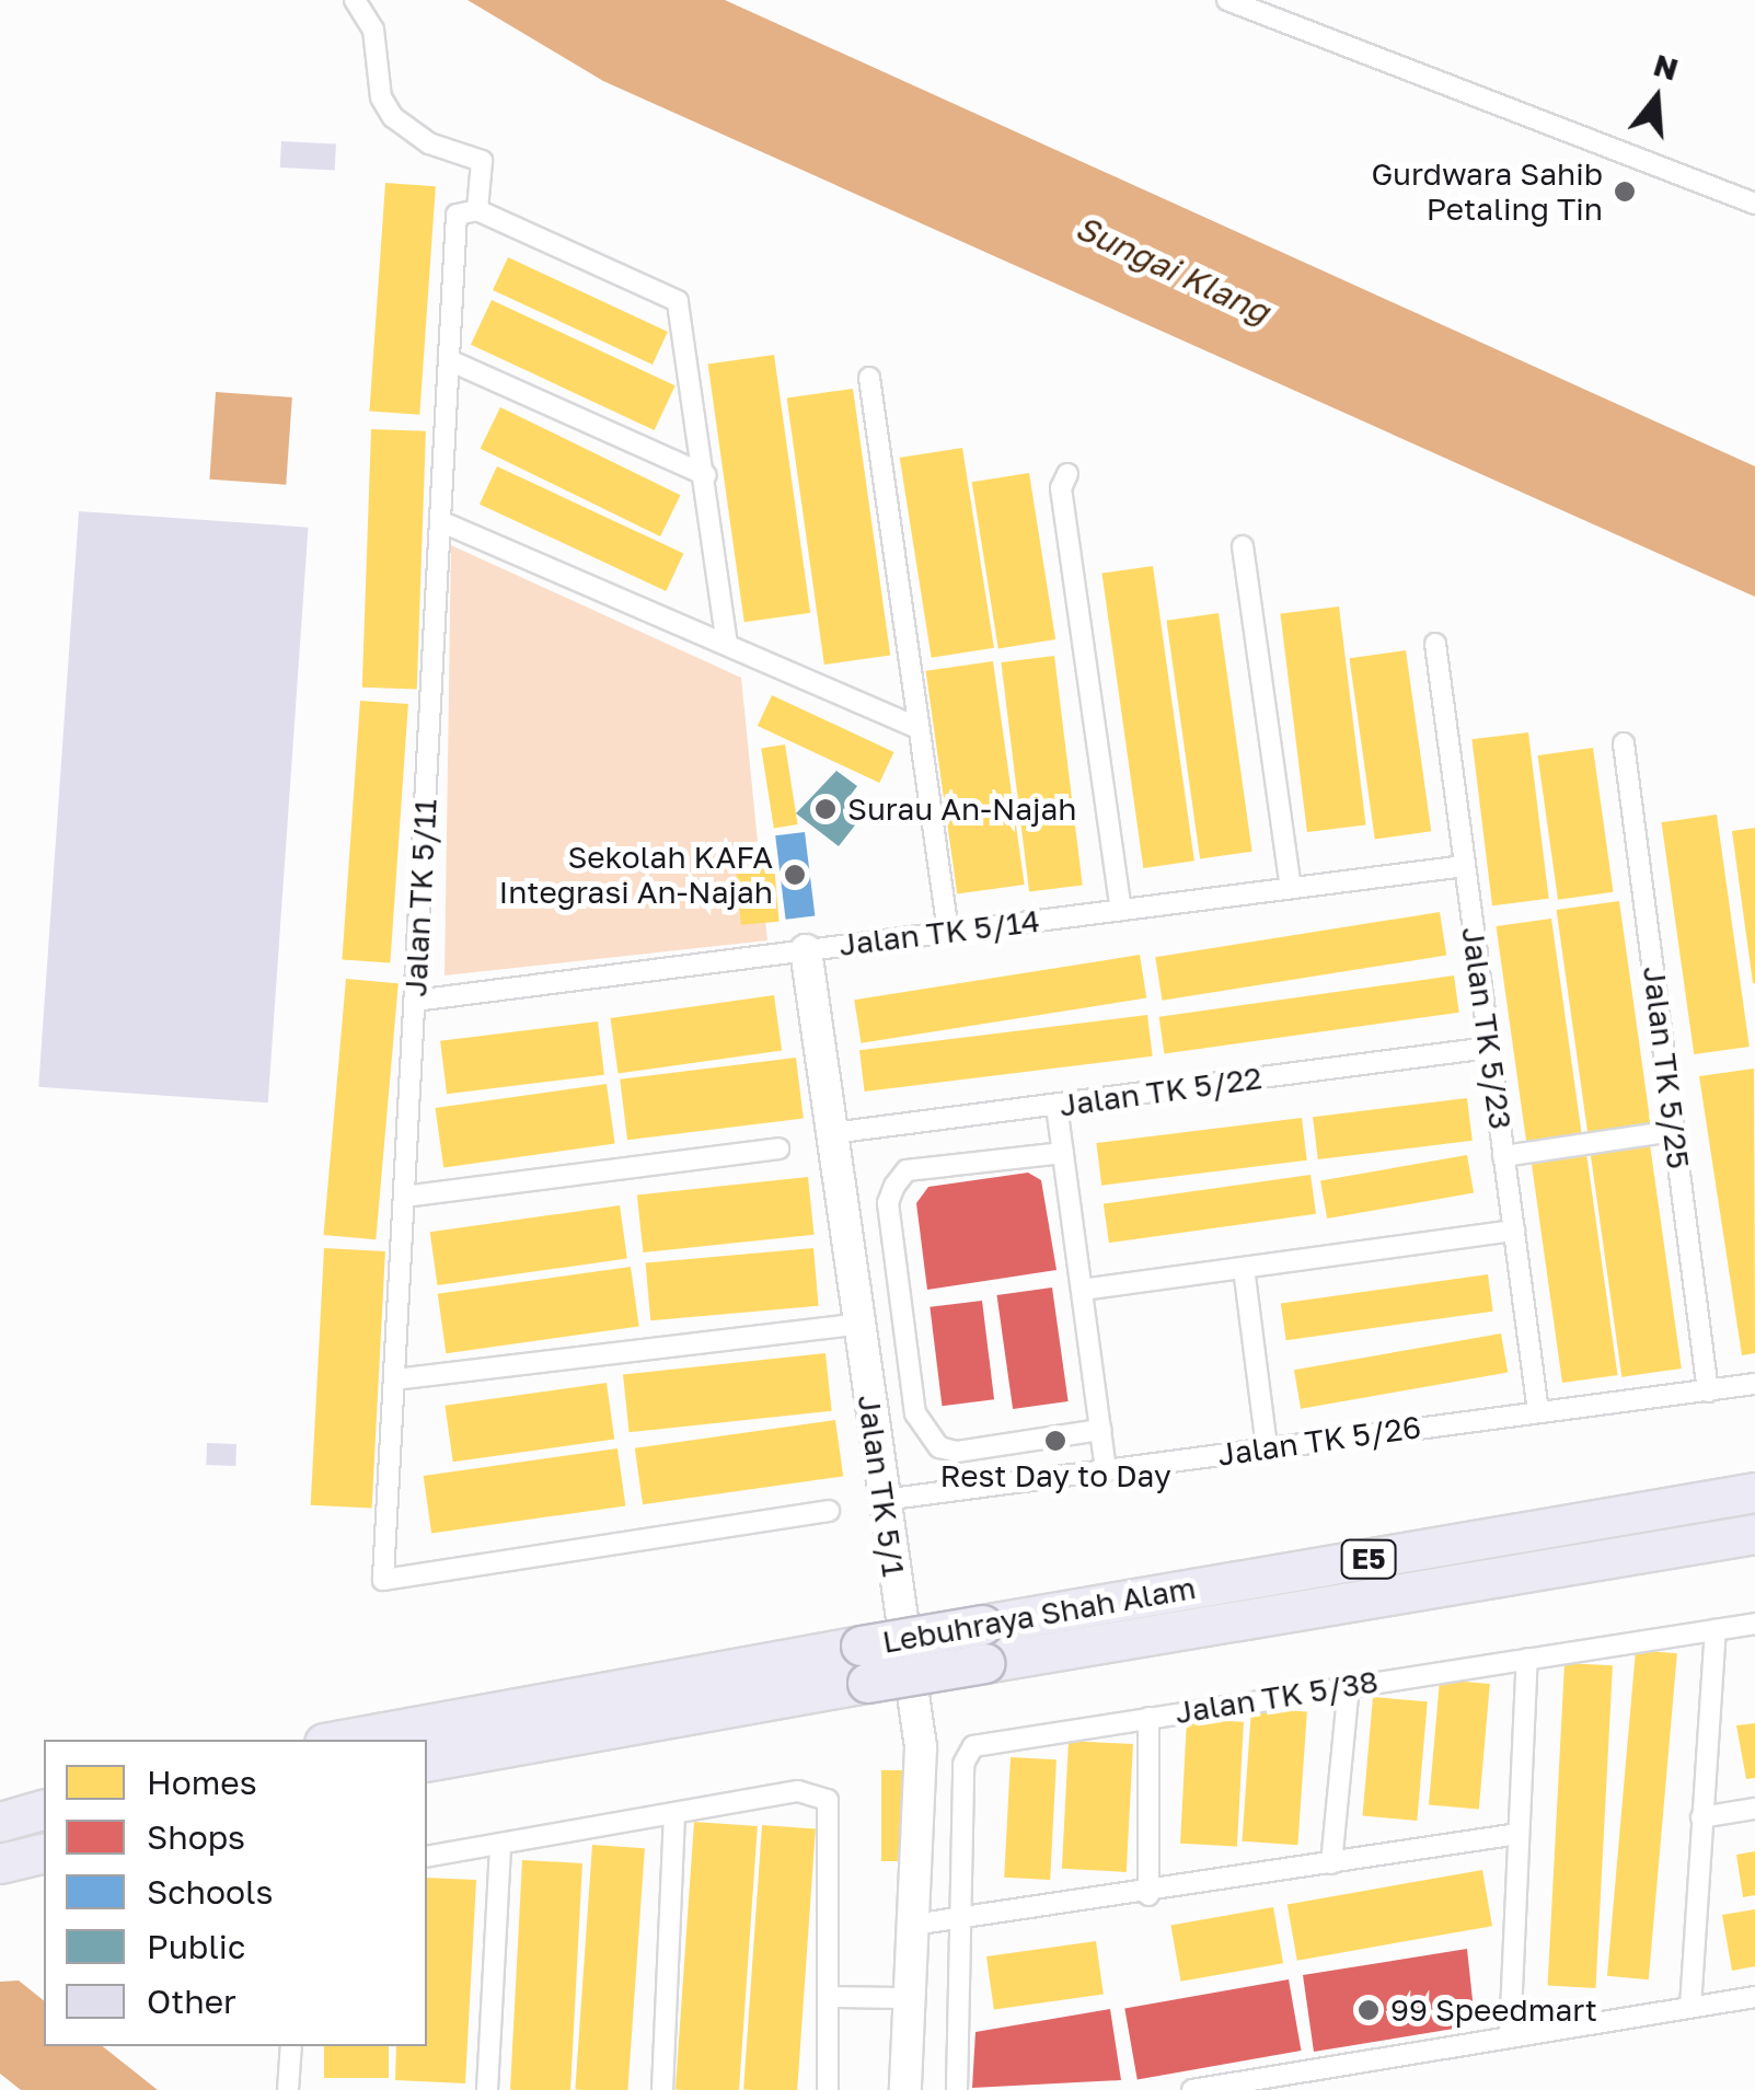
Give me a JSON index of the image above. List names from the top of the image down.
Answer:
{
  "streets": {
    "highway": ["E5", "Lebuhraya Shah Alam"],
    "street": [
      "Jalan TK 5/11",
      "Jalan TK 5/14",
      "Jalan TK 5/23",
      "Jalan TK 5/25",
      "Jalan TK 5/22",
      "Jalan TK 5/26",
      "Jalan TK 5/1",
      "Jalan TK 5/38"
    ]
  },
  "crossings": [
    ["Jalan TK 5/11", "Jalan TK 5/14"],
    ["Jalan TK 5/14", "Jalan TK 5/23"],
    ["Jalan TK 5/14", "Jalan TK 5/1"],
    ["Jalan TK 5/23", "Jalan TK 5/22"],
    ["Jalan TK 5/23", "Jalan TK 5/26"],
    ["Jalan TK 5/25", "Jalan TK 5/26"],
    ["Jalan TK 5/22", "Jalan TK 5/1"],
    ["Jalan TK 5/26", "Jalan TK 5/1"]
  ],
  "water": ["Sungai Klang"],
  "places": [
    "Gurdwara Sahib Petaling Tin",
    "Surau An-Najah",
    "Sekolah KAFA Integrasi An-Najah",
    "Rest Day to Day",
    "99 Speedmart"
  ],
  "legend": [
    "Homes",
    "Shops",
    "Schools",
    "Public",
    "Other"
  ],
  "north": "top"
}
